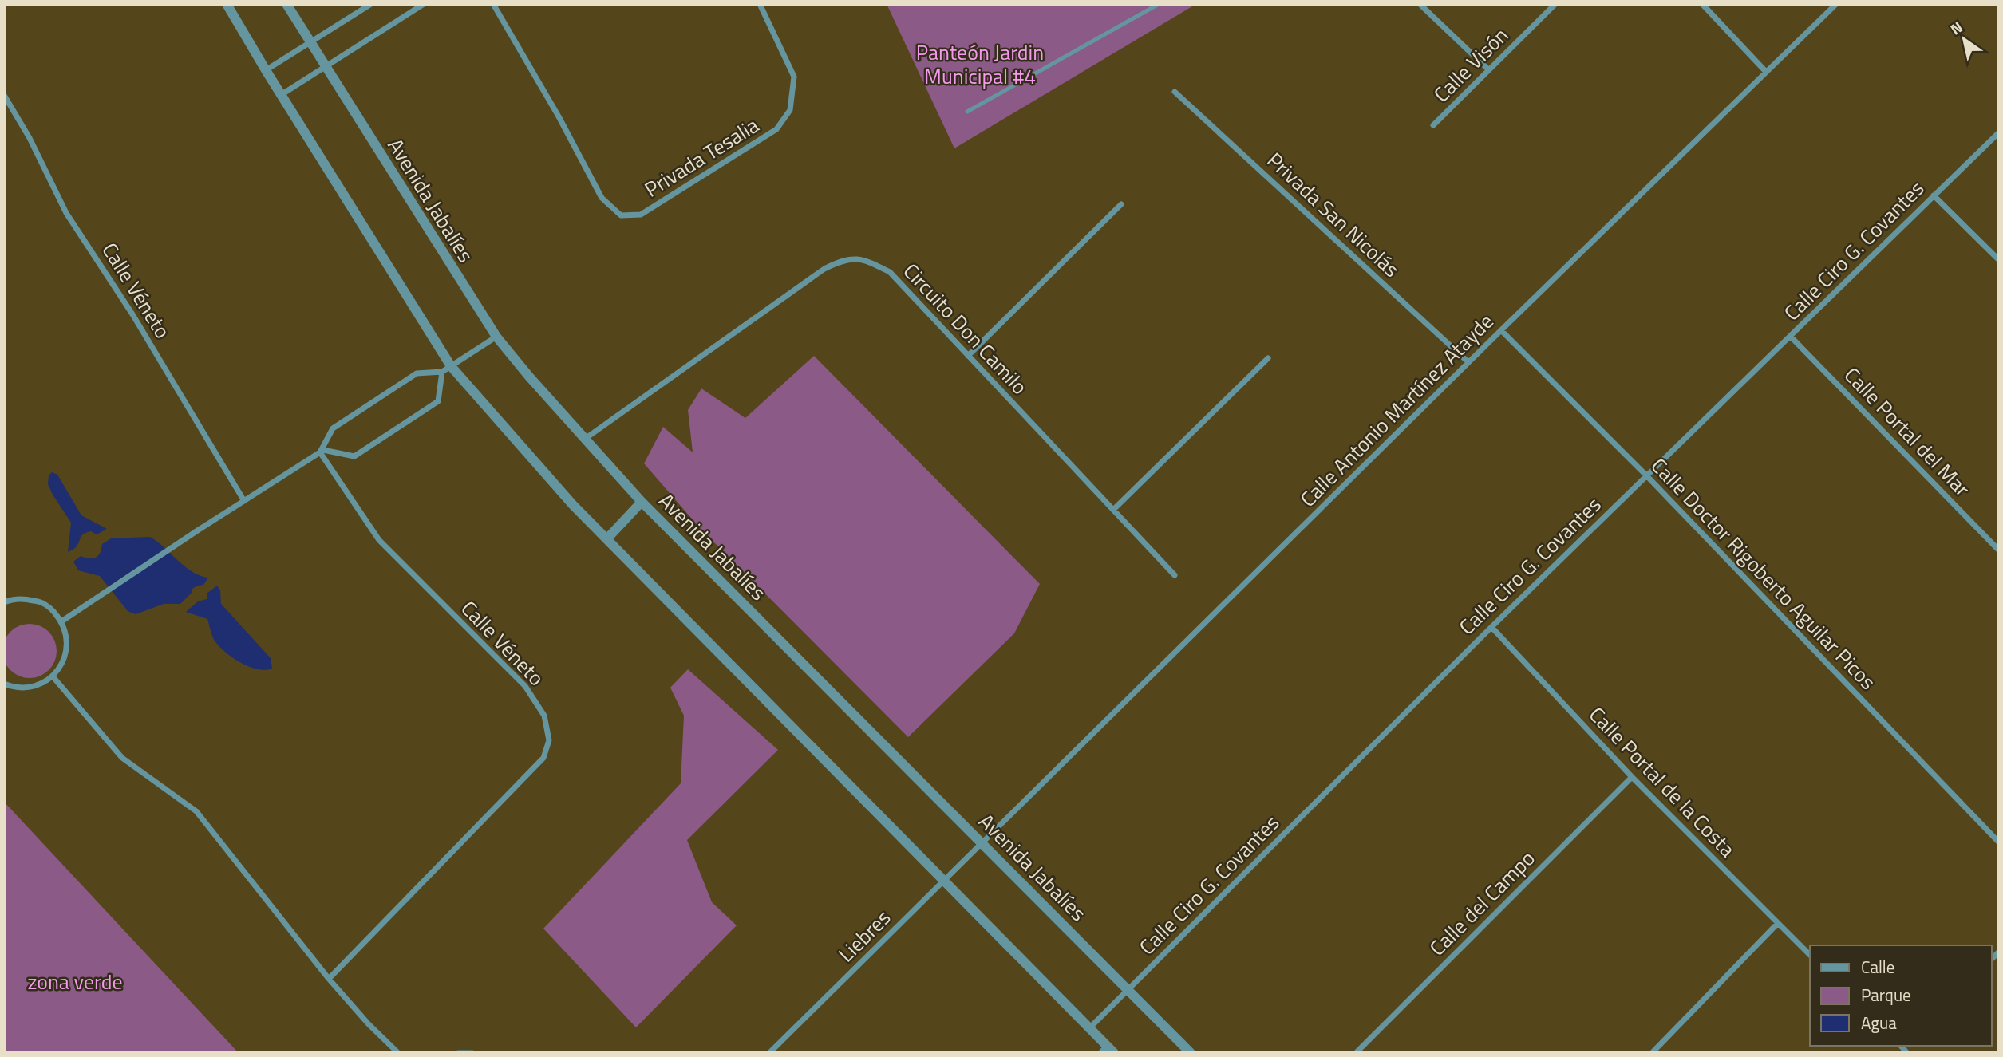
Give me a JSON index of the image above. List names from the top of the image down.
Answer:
{
  "streets": {
    "street": [
      "Calle Visón",
      "Privada Tesalia",
      "Avenida Jabalíes",
      "Privada San Nicolás",
      "Calle Ciro G. Covantes",
      "Calle Véneto",
      "Circuito Don Camilo",
      "Calle Antonio Martínez Atayde",
      "Calle Portal del Mar",
      "Calle Doctor Rigoberto Aguilar Picos",
      "Calle Portal de la Costa",
      "Calle del Campo",
      "Liebres"
    ]
  },
  "crossings": [
    ["Avenida Jabalíes", "Calle Ciro G. Covantes"],
    ["Avenida Jabalíes", "Circuito Don Camilo"],
    ["Avenida Jabalíes", "Calle Antonio Martínez Atayde"],
    ["Avenida Jabalíes", "Liebres"],
    ["Privada San Nicolás", "Calle Antonio Martínez Atayde"],
    ["Calle Ciro G. Covantes", "Calle Portal del Mar"],
    ["Calle Ciro G. Covantes", "Calle Doctor Rigoberto Aguilar Picos"],
    ["Calle Ciro G. Covantes", "Calle Portal de la Costa"],
    ["Calle Antonio Martínez Atayde", "Calle Doctor Rigoberto Aguilar Picos"],
    ["Calle Antonio Martínez Atayde", "Liebres"],
    ["Calle Portal de la Costa", "Calle del Campo"]
  ],
  "parks": ["Panteón Jardin Municipal #4", "zona verde"],
  "legend": ["Calle", "Parque", "Agua"],
  "north": "top left"
}
